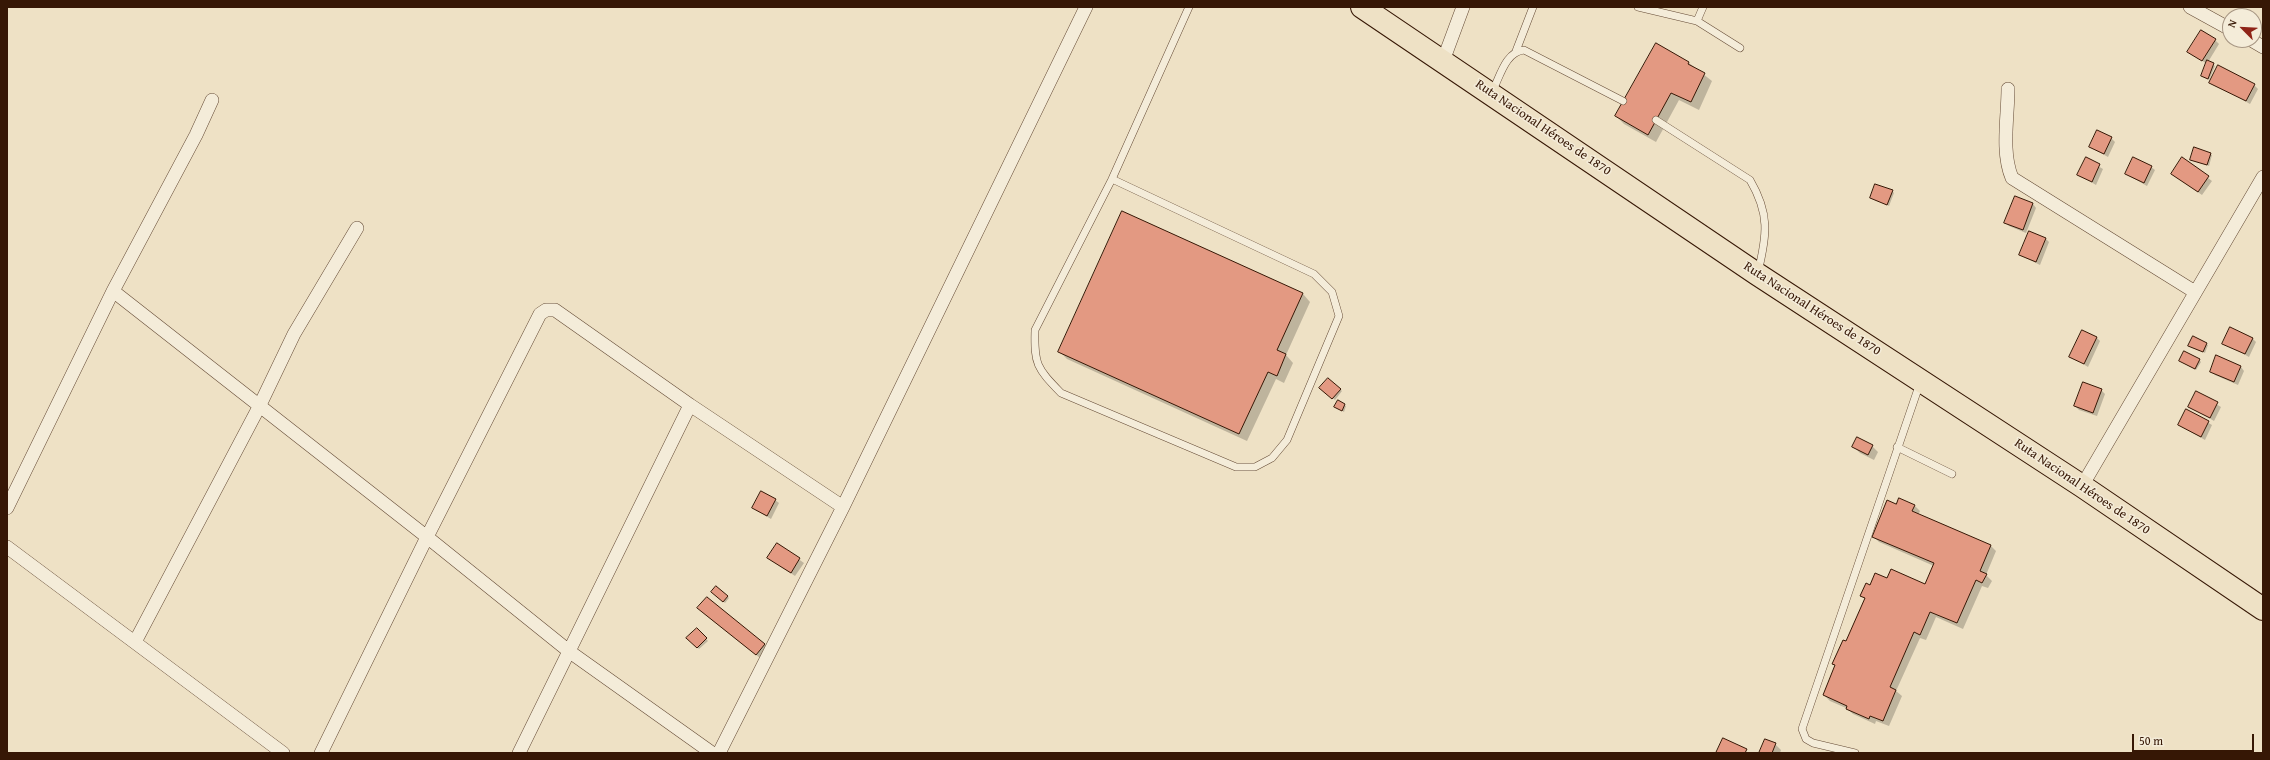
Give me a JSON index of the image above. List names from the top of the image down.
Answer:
{
  "streets": {
    "highway": ["Ruta Nacional Héroes de 1870"]
  },
  "scale_bar": "50 m",
  "north": "top left"
}
